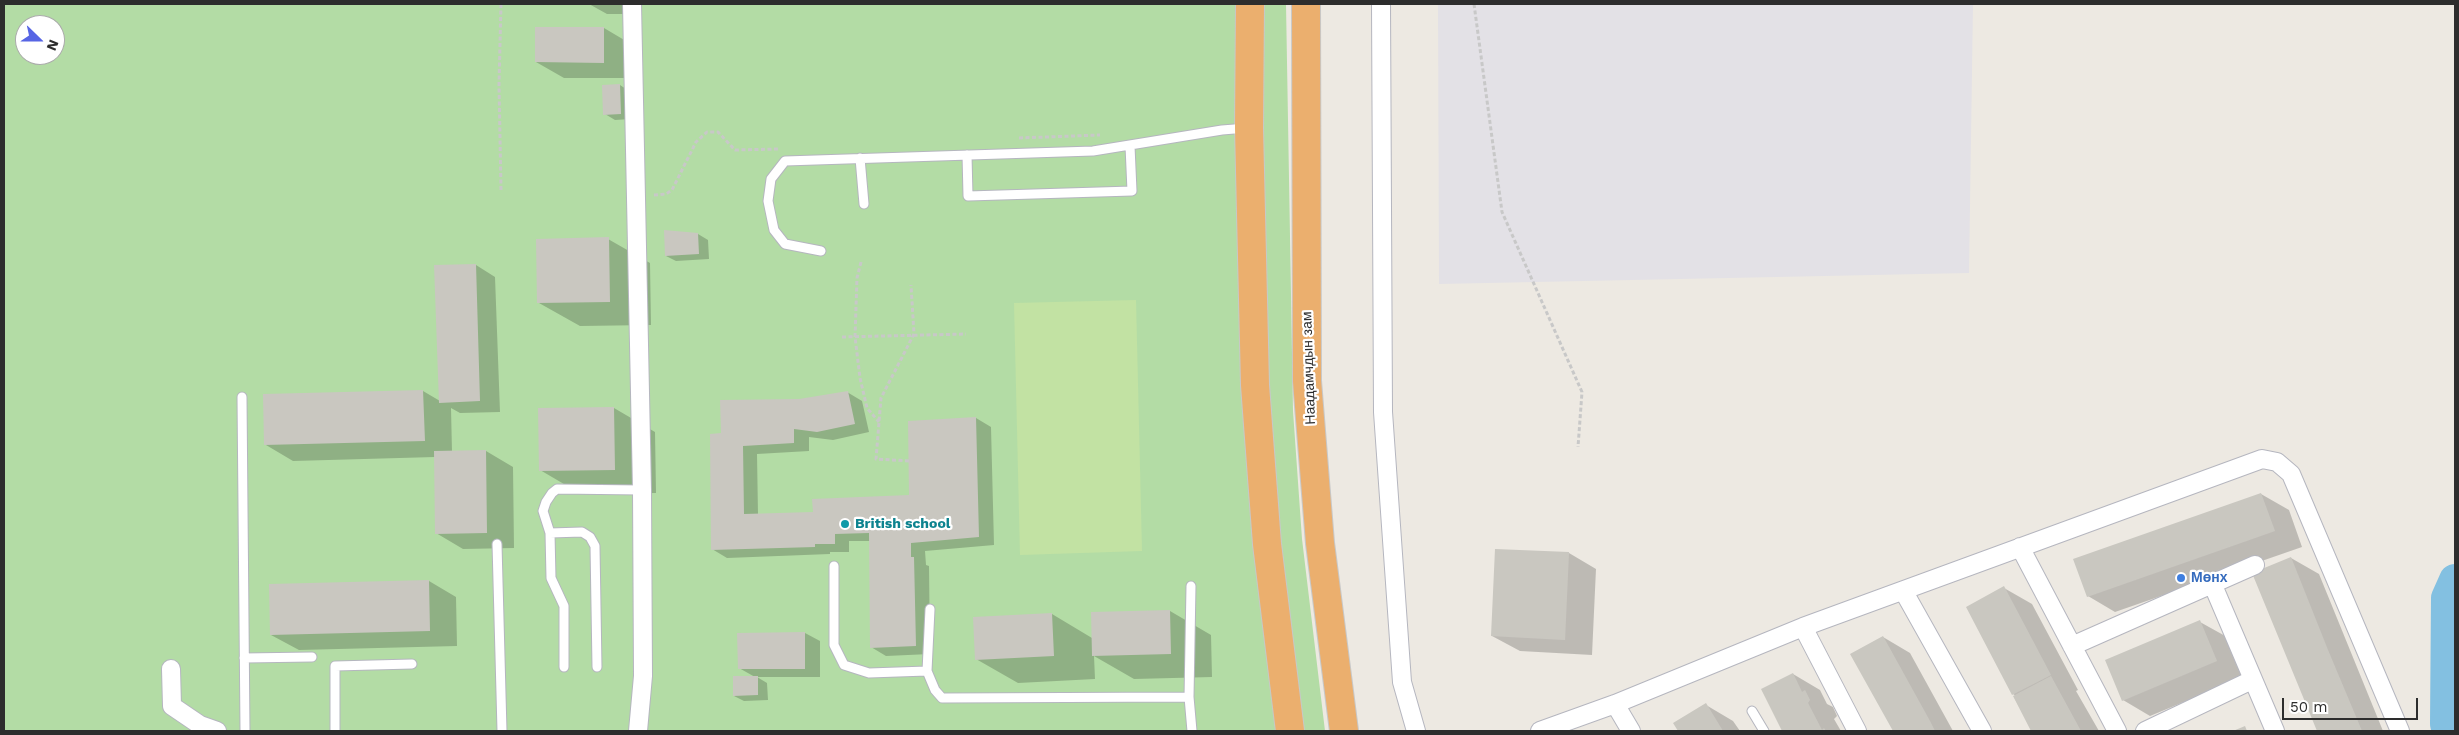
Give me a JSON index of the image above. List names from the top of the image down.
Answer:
{
  "streets": {
    "highway": ["Наадамчдын зам"]
  },
  "places": ["British school", "Мөнх"],
  "scale_bar": "50 m",
  "north": "right"
}
